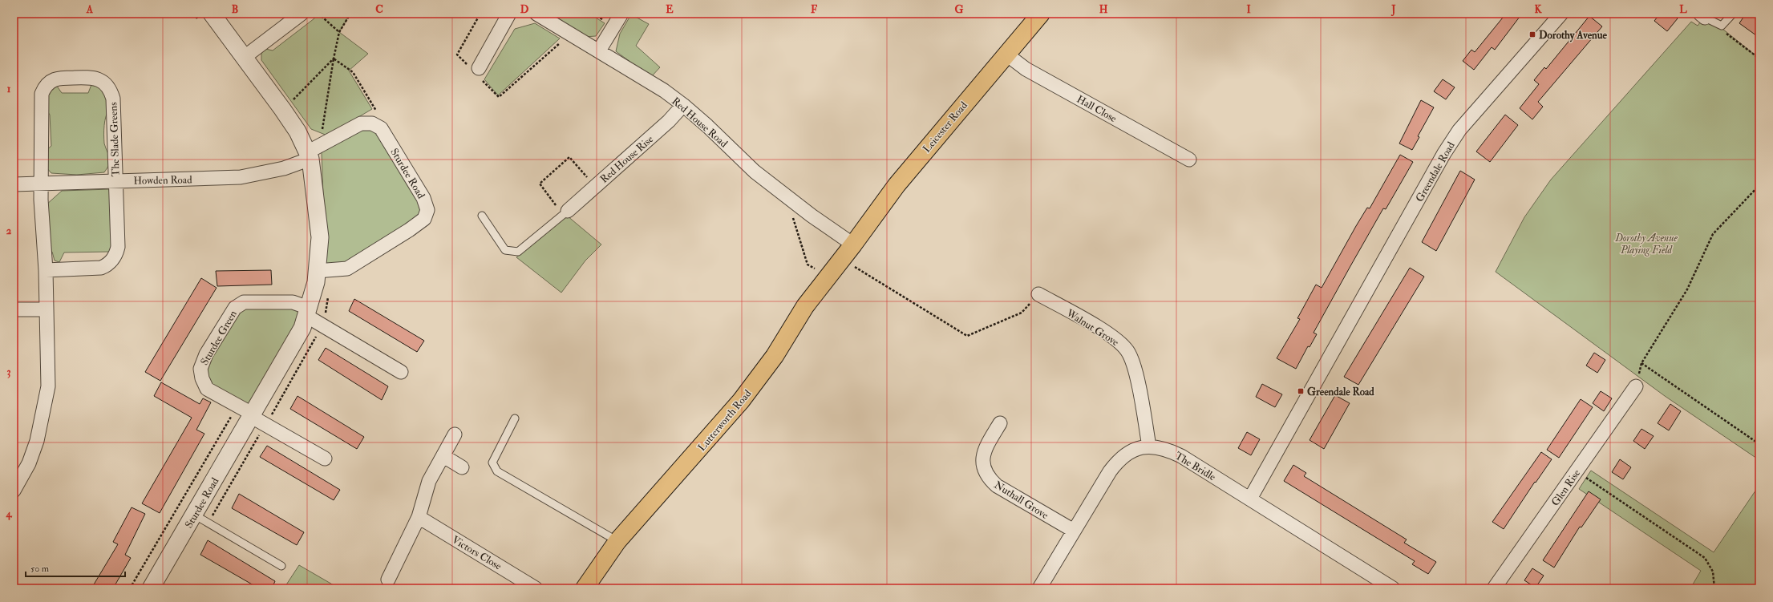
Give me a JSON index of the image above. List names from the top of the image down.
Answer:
{
  "streets": {
    "main road": ["Leicester Road", "Lutterworth Road"],
    "street": [
      "Hall Close",
      "Red House Road",
      "The Slade Greens",
      "Red House Rise",
      "Greendale Road",
      "Sturdee Road",
      "Howden Road",
      "Walnut Grove",
      "Sturdee Green",
      "The Bridle",
      "Glen Rise",
      "Nuthall Grove",
      "Victors Close"
    ]
  },
  "crossings": [
    ["Hall Close", "Leicester Road"],
    ["Red House Road", "Leicester Road"],
    ["Red House Road", "Red House Rise"],
    ["Red House Road", "Lutterworth Road"],
    ["Leicester Road", "Lutterworth Road"],
    ["The Slade Greens", "Howden Road"],
    ["Greendale Road", "The Bridle"],
    ["Sturdee Road", "Howden Road"],
    ["Sturdee Road", "Sturdee Green"],
    ["Walnut Grove", "The Bridle"],
    ["The Bridle", "Nuthall Grove"]
  ],
  "parks": ["Dorothy Avenue Playing Field"],
  "places": {
    "transit": ["Dorothy Avenue", "Greendale Road"]
  },
  "scale_bar": "50 m",
  "grid": {
    "columns": [
      "A",
      "B",
      "C",
      "D",
      "E",
      "F",
      "G",
      "H",
      "I",
      "J",
      "K",
      "L"
    ],
    "rows": [
      "1",
      "2",
      "3",
      "4"
    ]
  }
}
